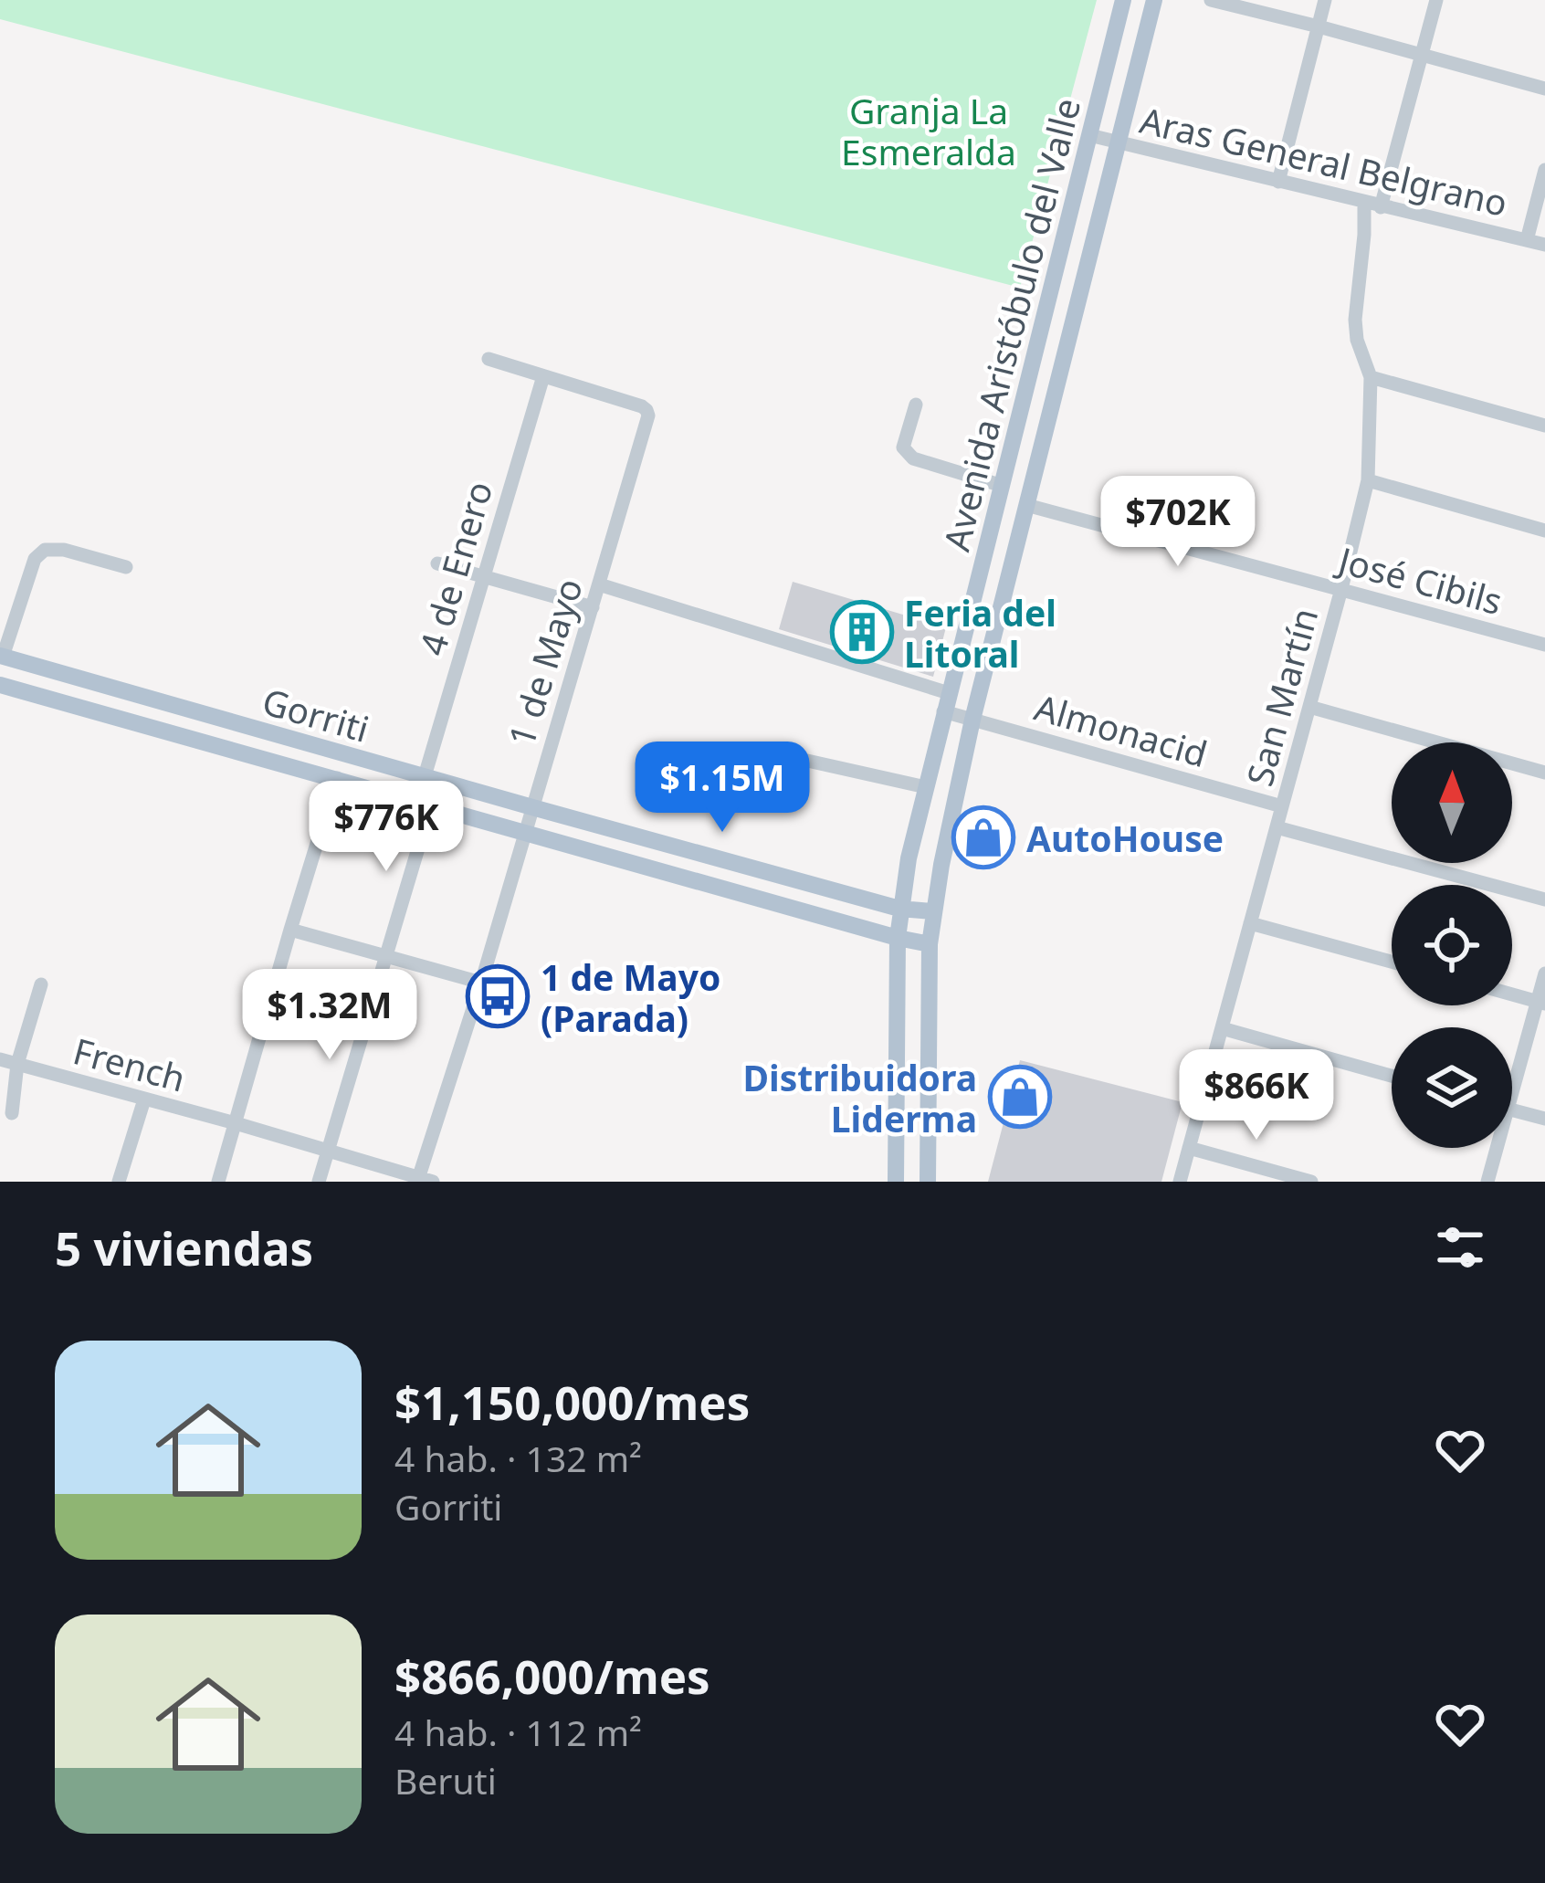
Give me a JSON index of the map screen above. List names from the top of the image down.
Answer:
{
  "streets": {
    "main road": ["Avenida Aristóbulo del Valle", "Gorriti"],
    "street": [
      "Aras General Belgrano",
      "4 de Enero",
      "José Cibils",
      "1 de Mayo",
      "San Martín",
      "Almonacid",
      "French"
    ]
  },
  "crossings": [
    ["Aras General Belgrano", "Avenida Aristóbulo del Valle"],
    ["Aras General Belgrano", "San Martín"],
    ["Avenida Aristóbulo del Valle", "José Cibils"],
    ["Avenida Aristóbulo del Valle", "Gorriti"],
    ["Avenida Aristóbulo del Valle", "Almonacid"],
    ["4 de Enero", "1 de Mayo"],
    ["4 de Enero", "Gorriti"],
    ["José Cibils", "San Martín"],
    ["1 de Mayo", "Gorriti"],
    ["1 de Mayo", "Almonacid"],
    ["1 de Mayo", "French"],
    ["San Martín", "Almonacid"]
  ],
  "parks": ["Granja La Esmeralda"],
  "places": {
    "building": ["Feria del Litoral"],
    "shop": ["AutoHouse", "Distribuidora Liderma"],
    "bus stop": ["1 de Mayo (Parada)"]
  },
  "north": "top",
  "page": {
    "price": [
      "$702K",
      "$1.15M",
      "$776K",
      "$1.32M",
      "$866K"
    ],
    "heading": "5 viviendas",
    "list": [
      {
        "name": "$1,150,000/mes",
        "note": "4 hab. · 132 m² · Gorriti"
      },
      {
        "name": "$866,000/mes",
        "note": "4 hab. · 112 m² · Beruti"
      }
    ]
  }
}
